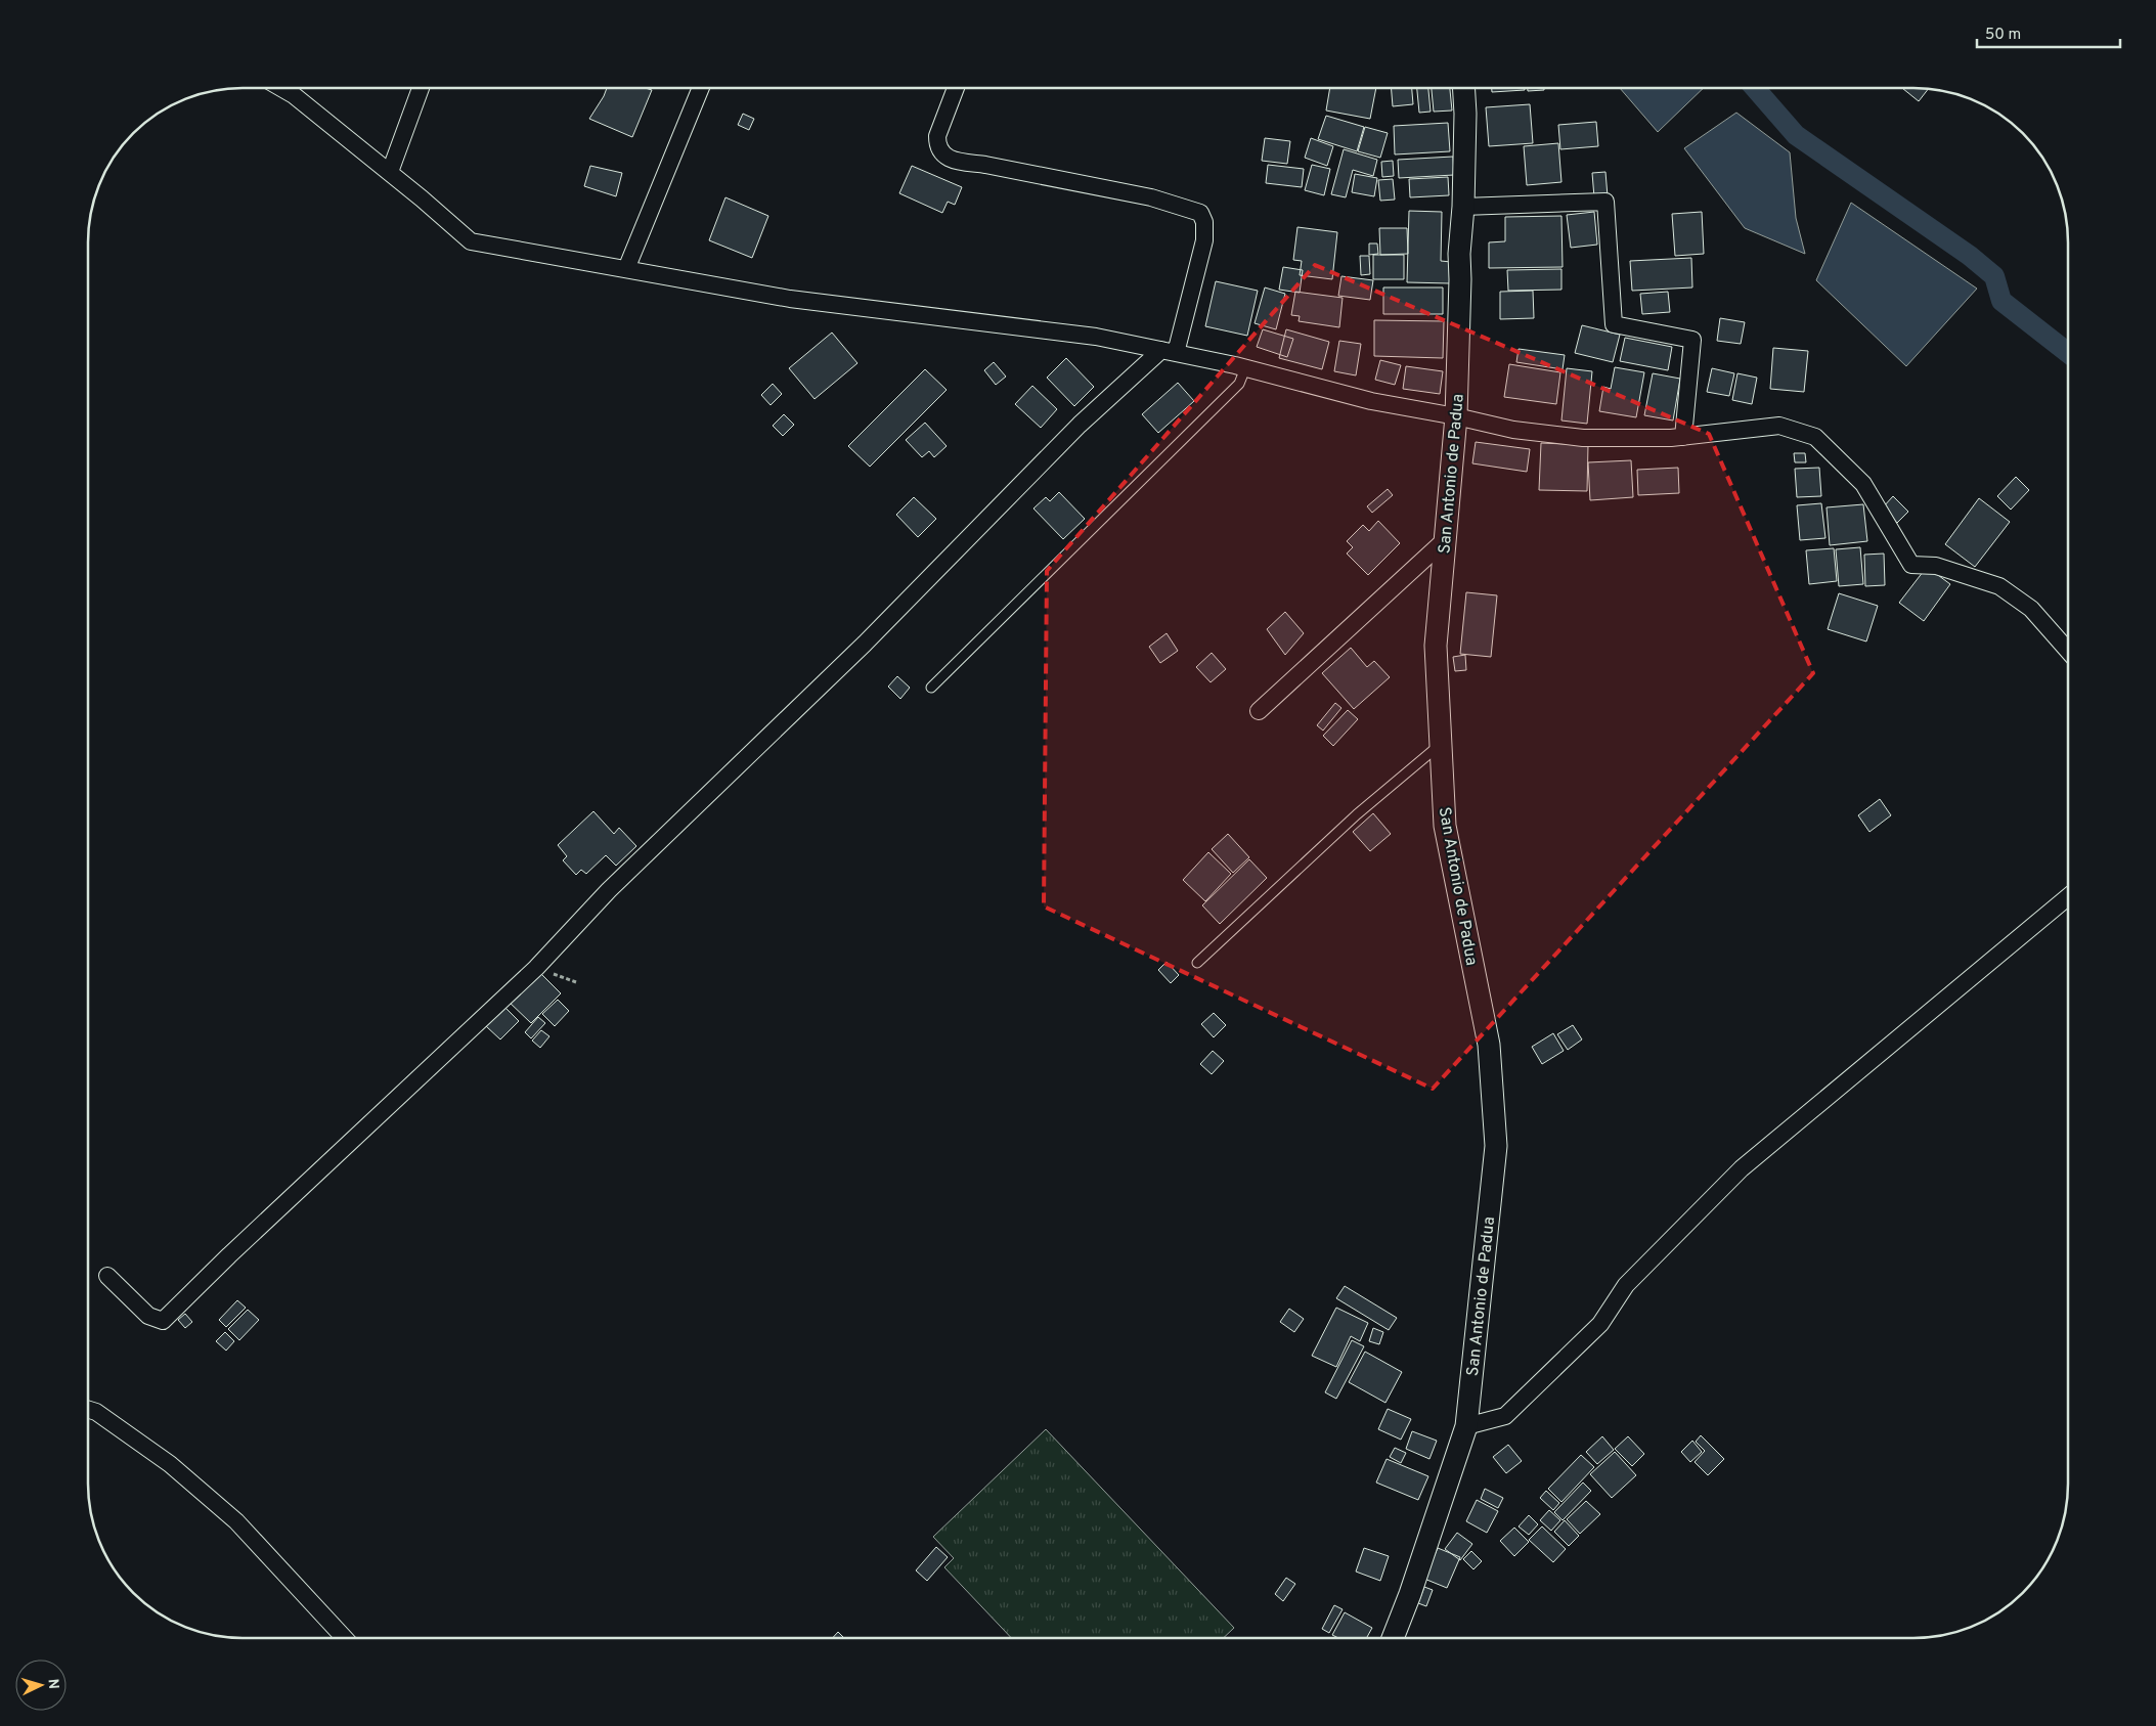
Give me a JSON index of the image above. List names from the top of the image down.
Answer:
{
  "streets": {
    "street": ["San Antonio de Padua"]
  },
  "scale_bar": "50 m",
  "north": "right"
}
